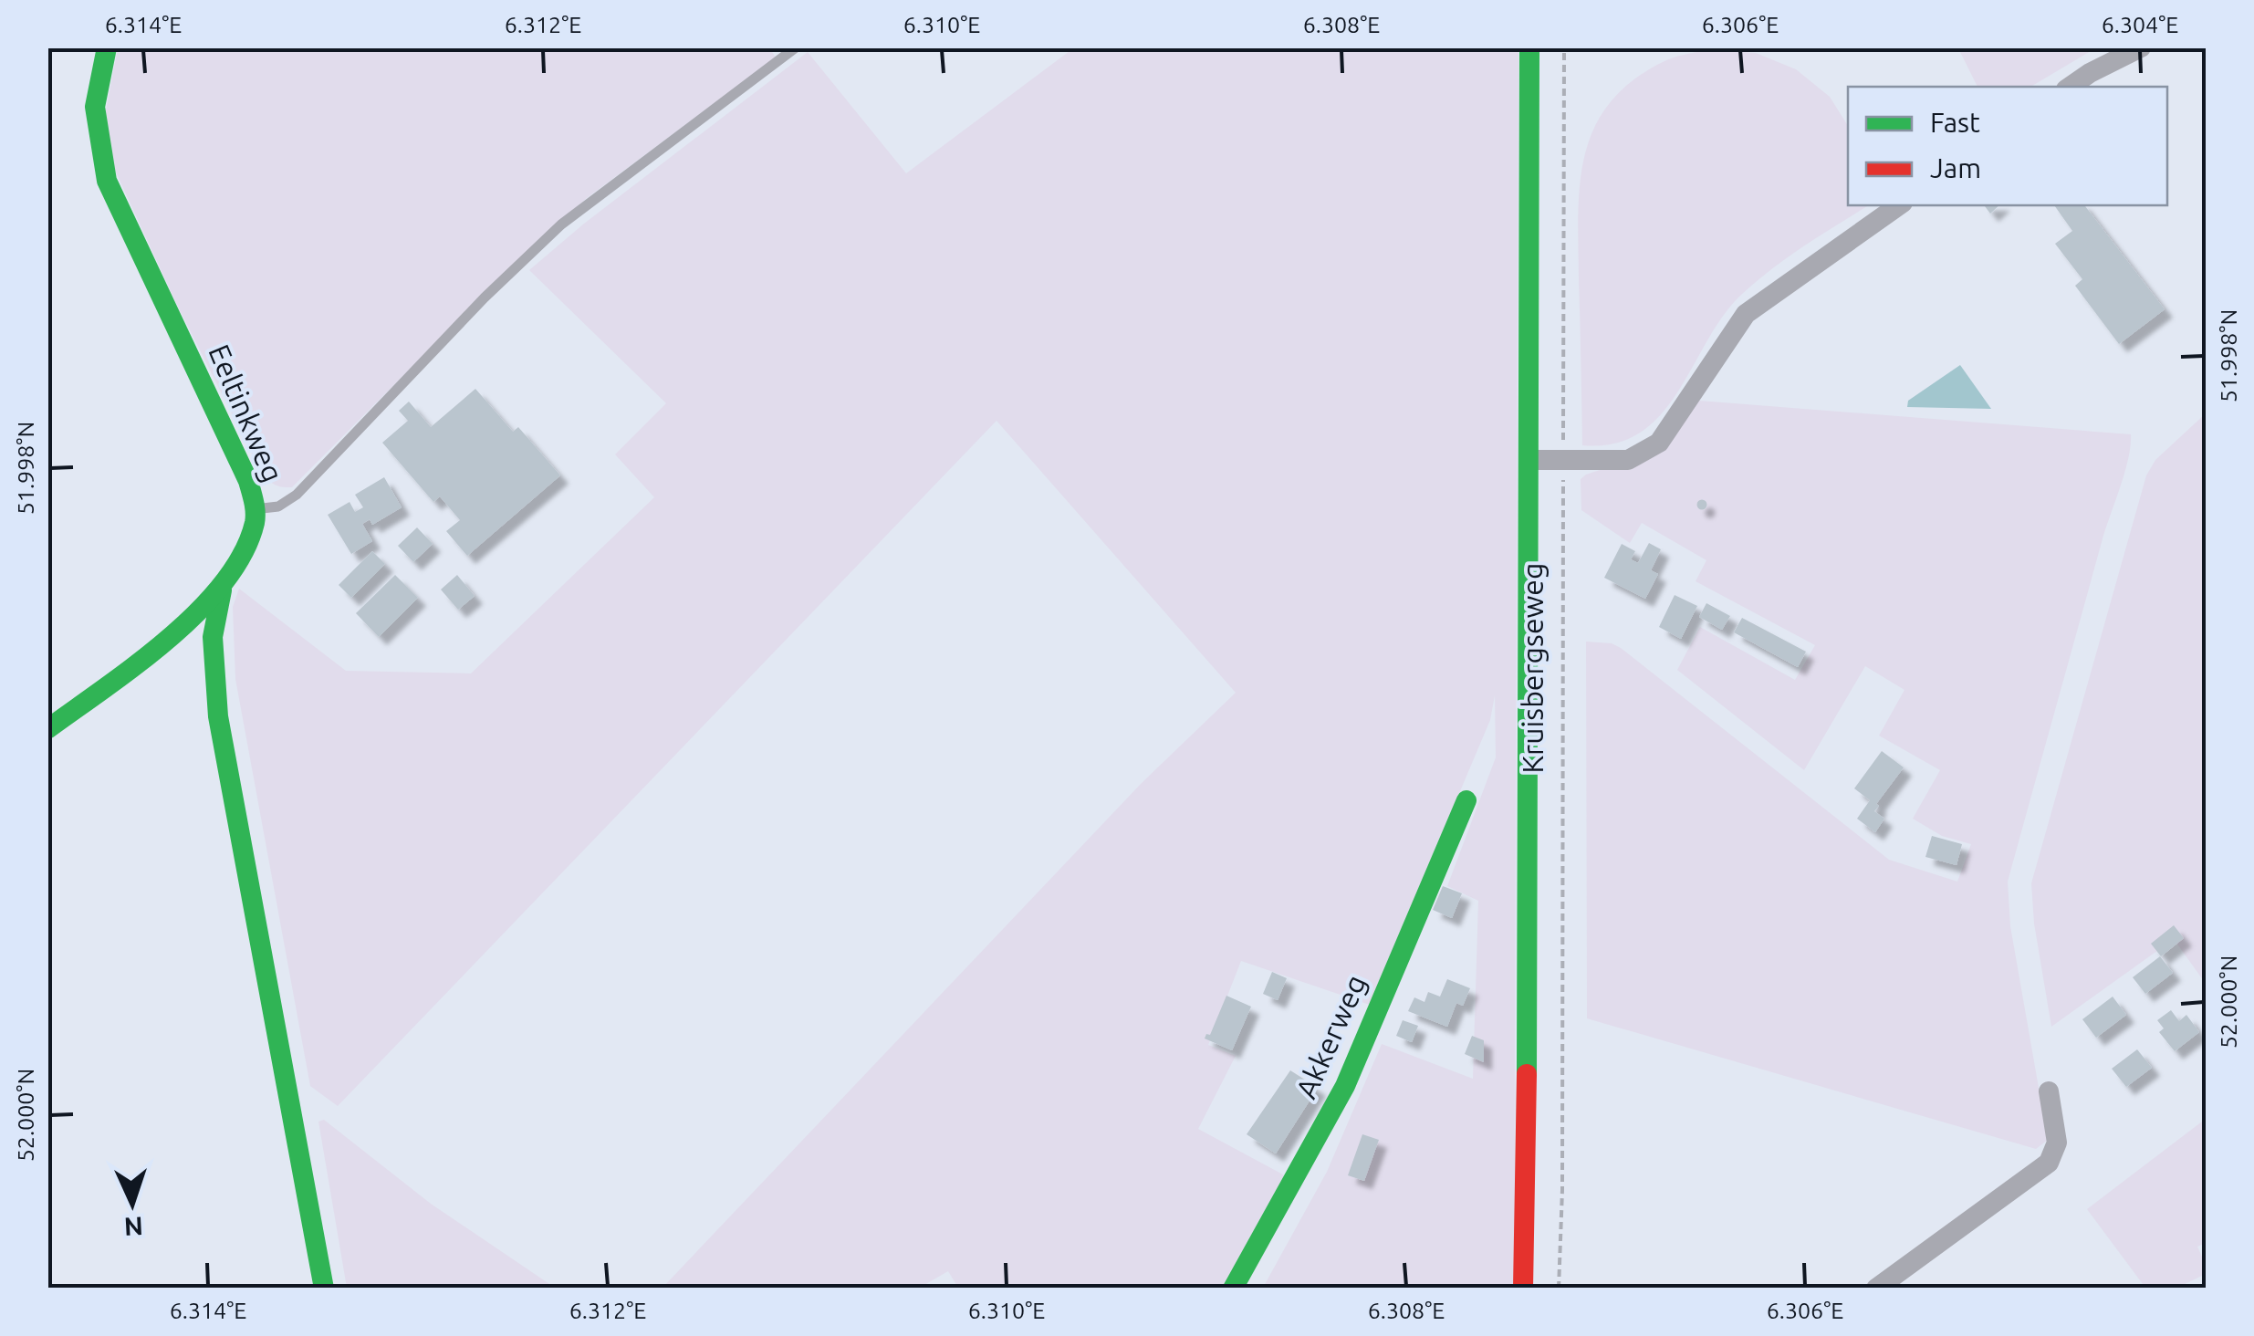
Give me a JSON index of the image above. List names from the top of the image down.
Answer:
{
  "streets": {
    "street": ["Eeltinkweg", "Kruisbergseweg", "Akkerweg"]
  },
  "legend": ["Fast", "Jam"],
  "north": "bottom",
  "coordinates": [
    "6.314°E",
    "6.312°E",
    "6.310°E",
    "6.308°E",
    "6.306°E",
    "6.304°E",
    "51.998°N",
    "52.000°N"
  ]
}
